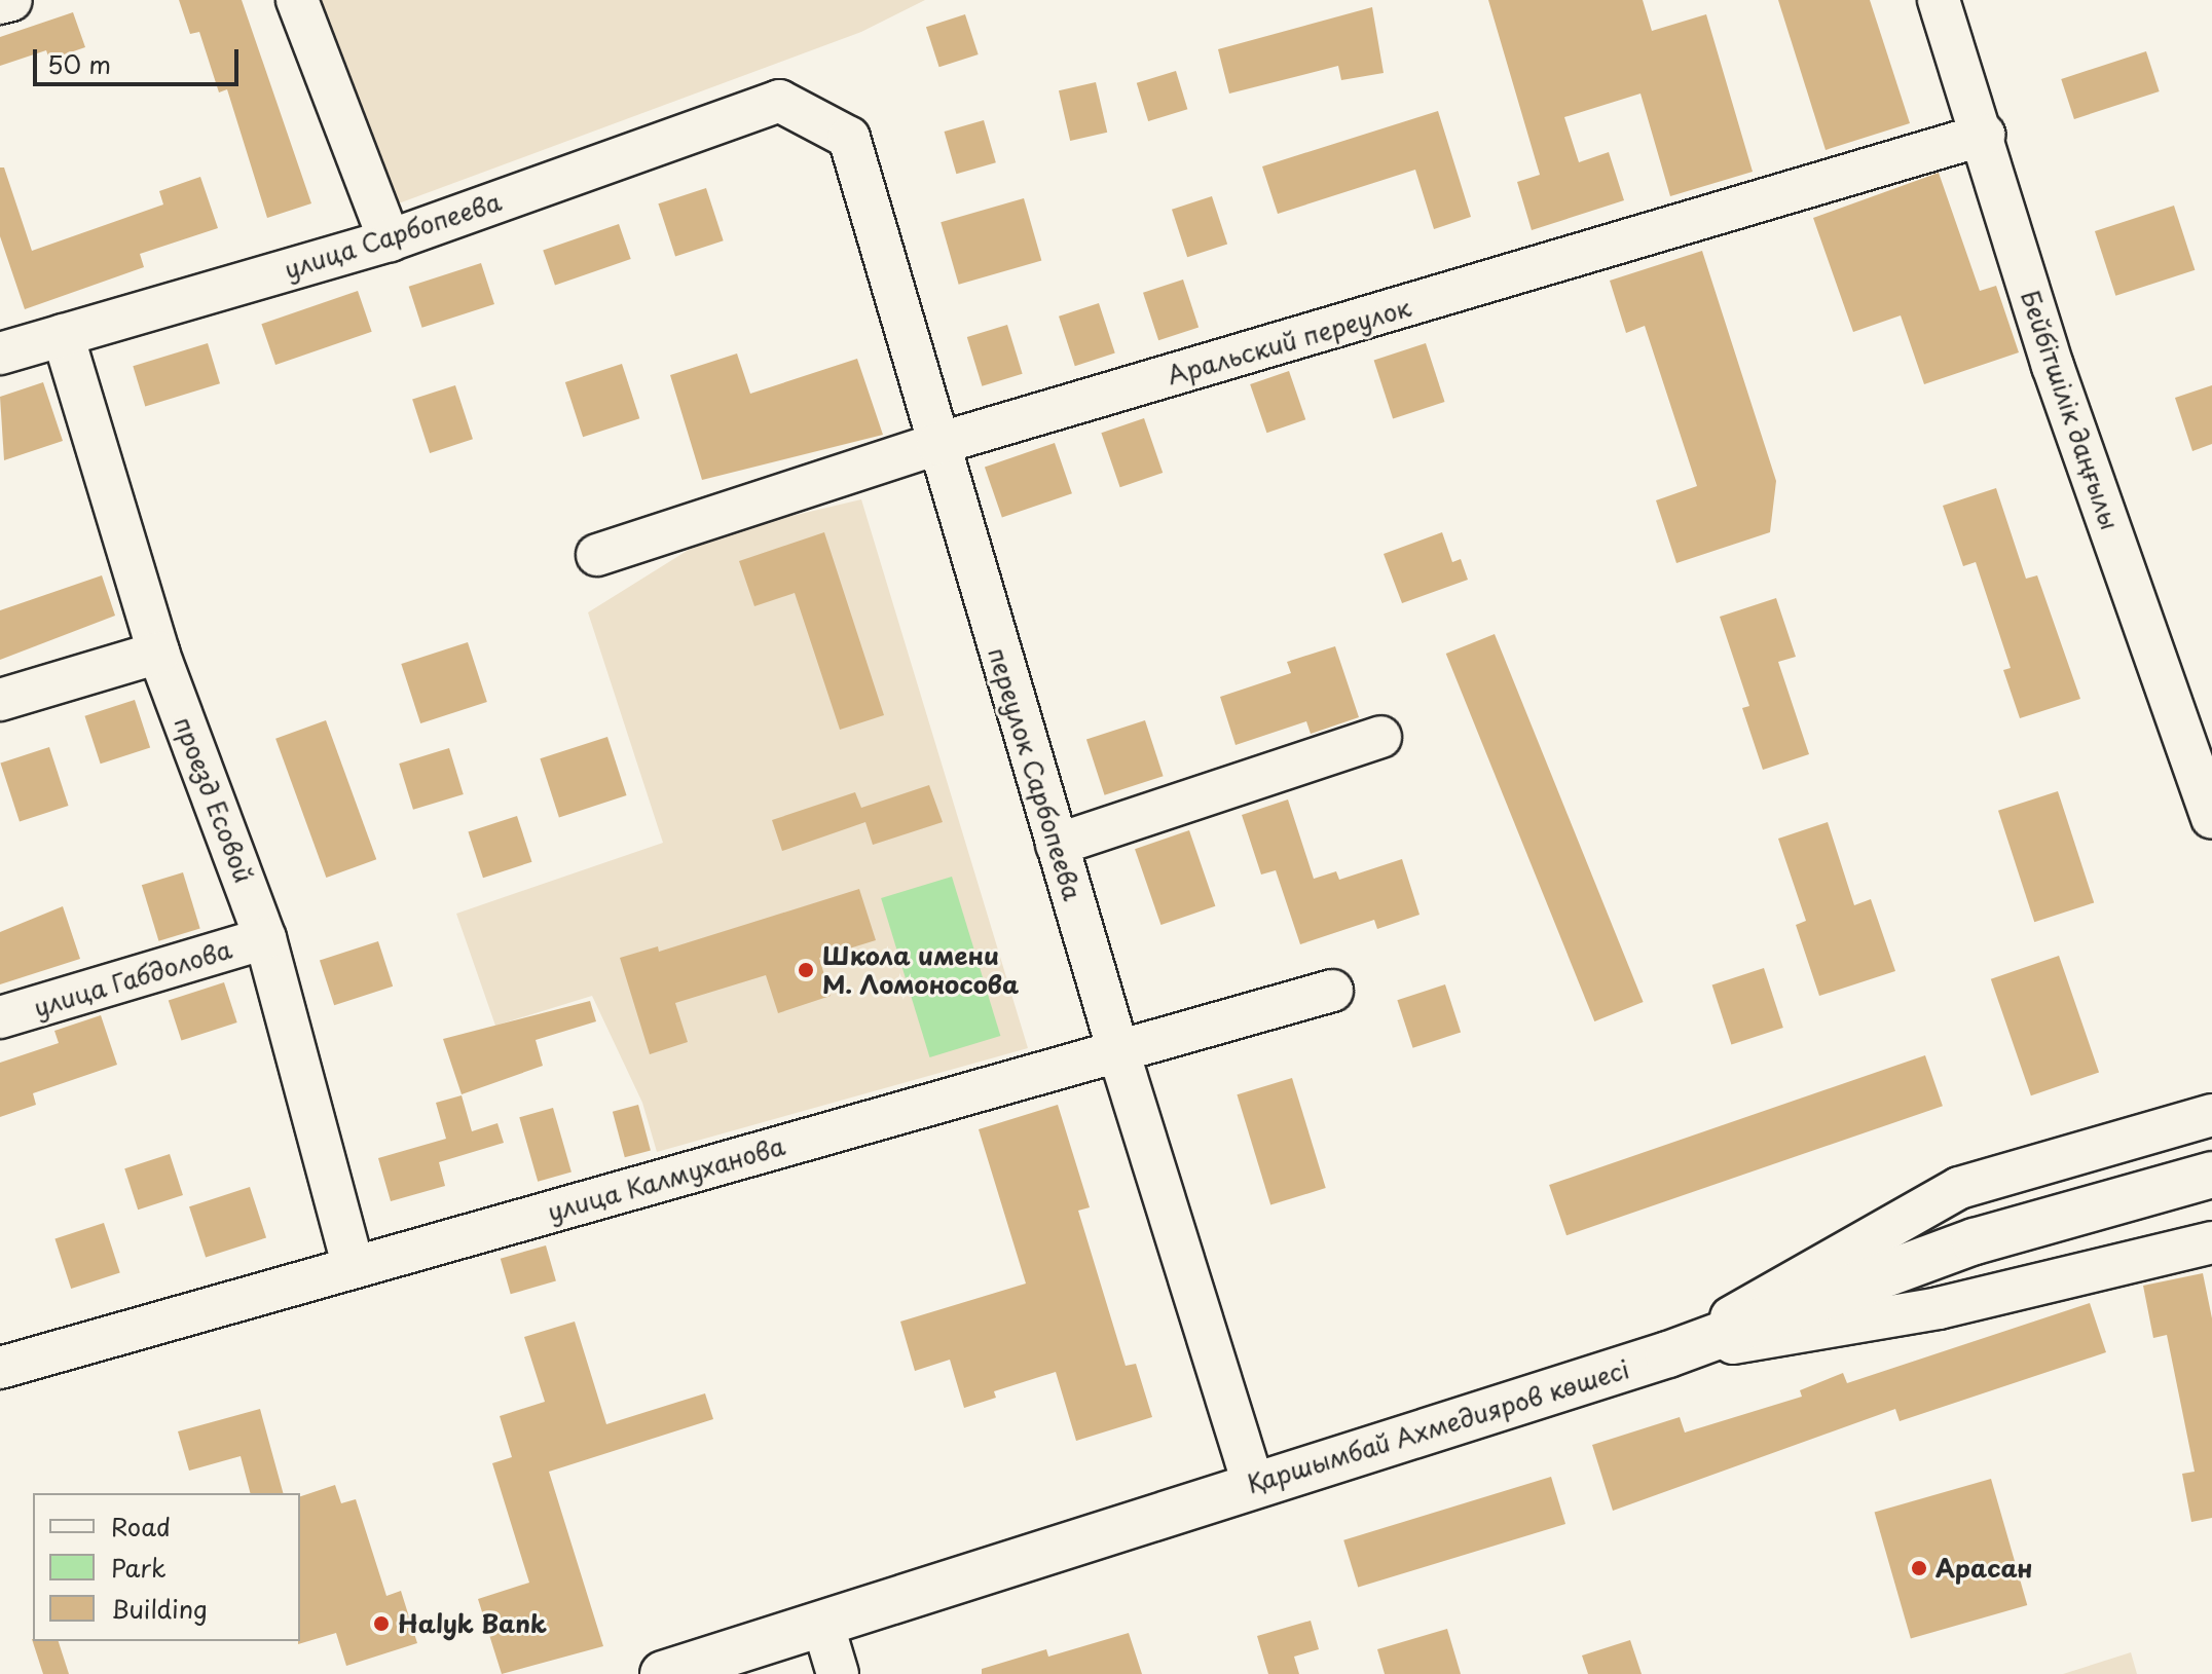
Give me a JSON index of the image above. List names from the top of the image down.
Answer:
{
  "streets": {
    "main road": ["Қаршымбай Ахмедияров көшесі"],
    "street": [
      "улица Сарбопеева",
      "Аральский переулок",
      "Бейбітшілік даңғылы",
      "переулок Сарбопеева",
      "проезд Есовой",
      "улица Габдолова",
      "улица Калмуханова"
    ]
  },
  "crossings": [
    ["улица Сарбопеева", "переулок Сарбопеева"],
    ["улица Сарбопеева", "проезд Есовой"],
    ["Аральский переулок", "Бейбітшілік даңғылы"],
    ["Аральский переулок", "переулок Сарбопеева"],
    ["переулок Сарбопеева", "улица Калмуханова"],
    ["переулок Сарбопеева", "Қаршымбай Ахмедияров көшесі"],
    ["проезд Есовой", "улица Габдолова"],
    ["проезд Есовой", "улица Калмуханова"]
  ],
  "places": ["Школа имени М. Ломоносова", "Арасан", "Halyk Bank"],
  "legend": ["Road", "Park", "Building"],
  "scale_bar": "50 m"
}
